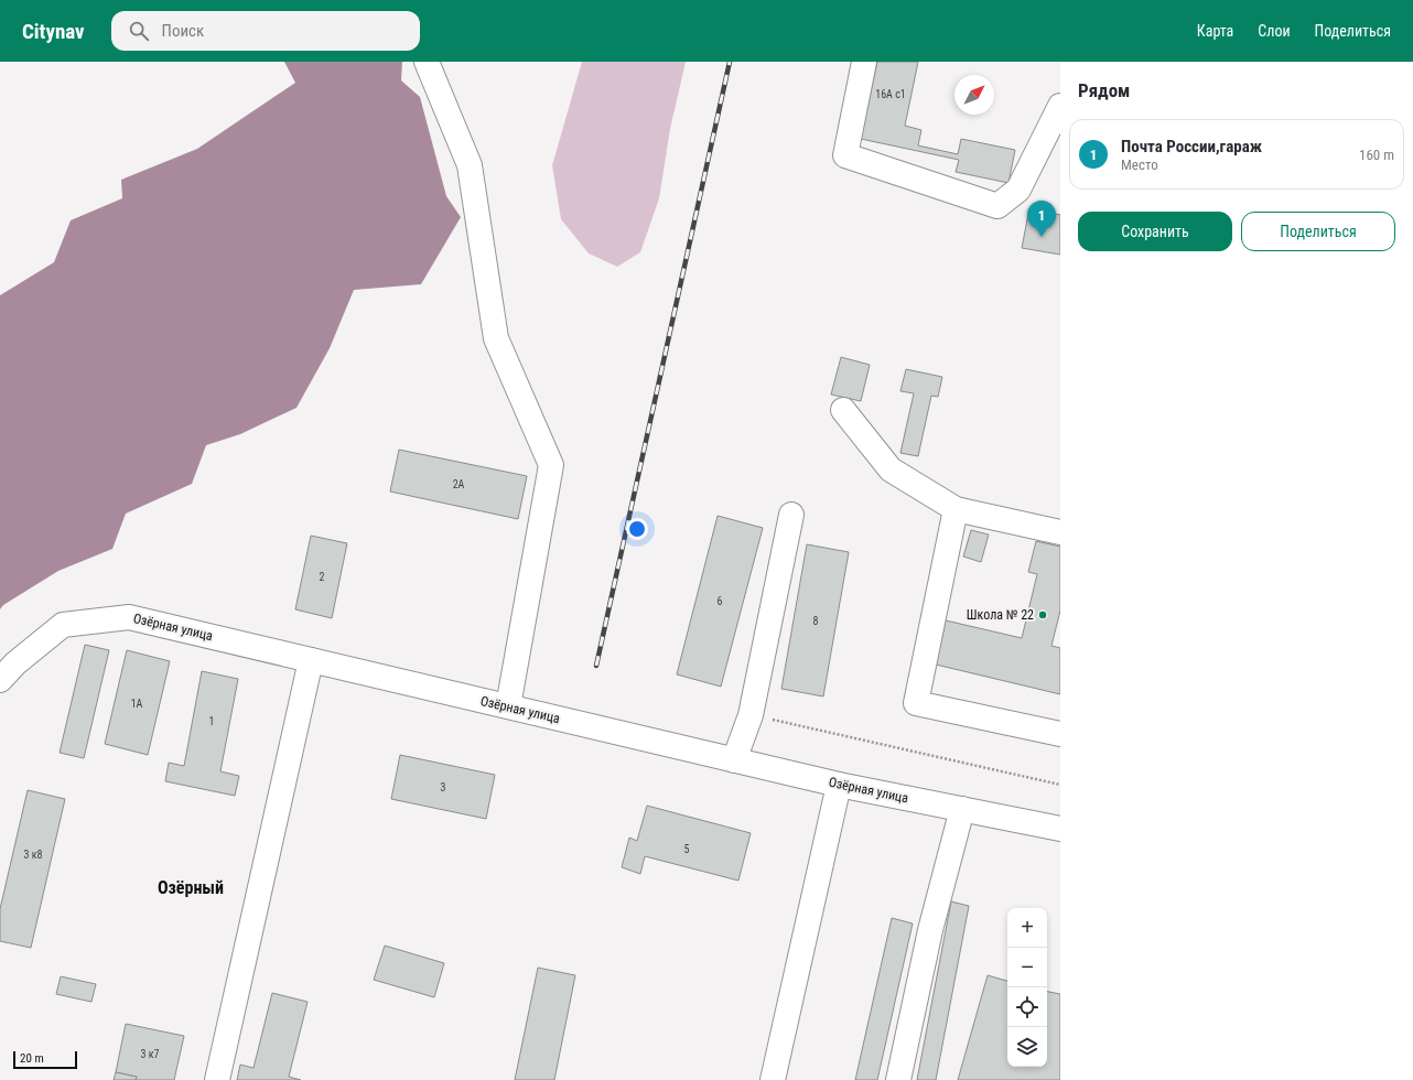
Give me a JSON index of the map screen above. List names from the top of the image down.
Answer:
{
  "streets": {
    "street": ["Озёрная улица"]
  },
  "districts": ["Озёрный"],
  "places": ["Школа № 22"],
  "house_numbers": [
    "16А с1",
    "2А",
    "2",
    "6",
    "8",
    "1А",
    "1",
    "3",
    "5",
    "3 к8",
    "3 к7"
  ],
  "scale_bar": "20 m",
  "north": "top right",
  "page": {
    "header": "Citynav",
    "search": "Поиск",
    "nav": ["Карта", "Слои", "Поделиться"],
    "heading": "Рядом",
    "list": [
      {
        "mark": "1",
        "name": "Почта России,гараж",
        "note": "Место",
        "value": "160 m"
      }
    ],
    "buttons": ["Сохранить", "Поделиться"],
    "pins": "1",
    "map_buttons": ["+", "−"],
    "scale": "20 m"
  }
}
